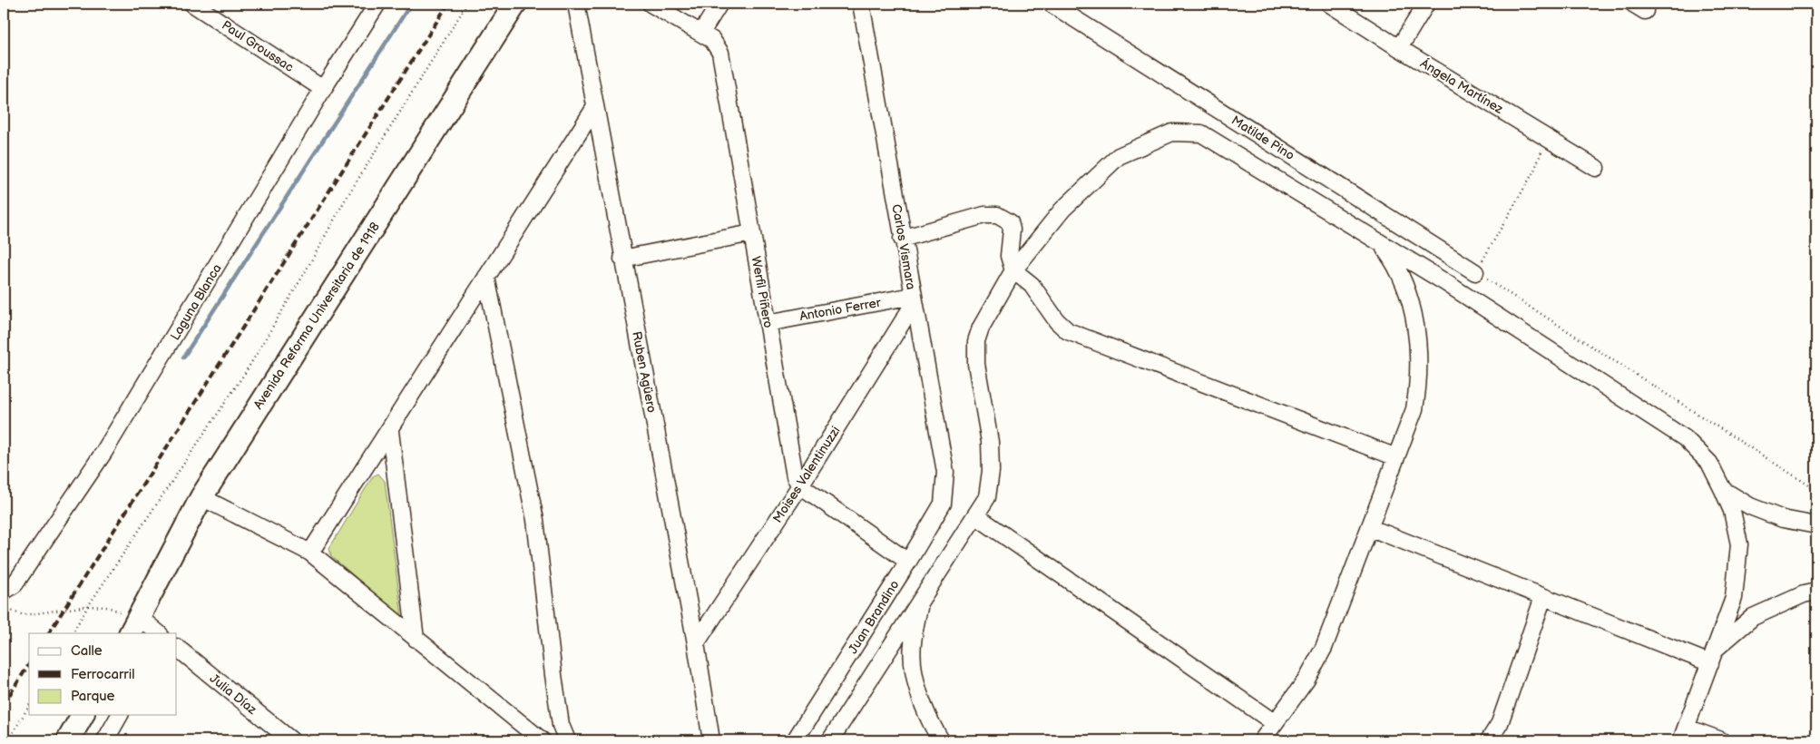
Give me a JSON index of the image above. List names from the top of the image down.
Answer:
{
  "streets": {
    "main road": ["Avenida Reforma Universitaria de 1918"],
    "street": [
      "Paul Groussac",
      "Ángela Martínez",
      "Matilde Pino",
      "Carlos Vismara",
      "Werfil Piñero",
      "Laguna Blanca",
      "Antonio Ferrer",
      "Ruben Agüero",
      "Moises Valentinuzzi",
      "Juan Brandino",
      "Julia Díaz"
    ]
  },
  "crossings": [
    ["Paul Groussac", "Laguna Blanca"],
    ["Carlos Vismara", "Antonio Ferrer"],
    ["Carlos Vismara", "Moises Valentinuzzi"],
    ["Carlos Vismara", "Juan Brandino"],
    ["Werfil Piñero", "Antonio Ferrer"],
    ["Werfil Piñero", "Moises Valentinuzzi"],
    ["Antonio Ferrer", "Moises Valentinuzzi"],
    ["Ruben Agüero", "Moises Valentinuzzi"]
  ],
  "legend": ["Calle", "Ferrocarril", "Parque"]
}
